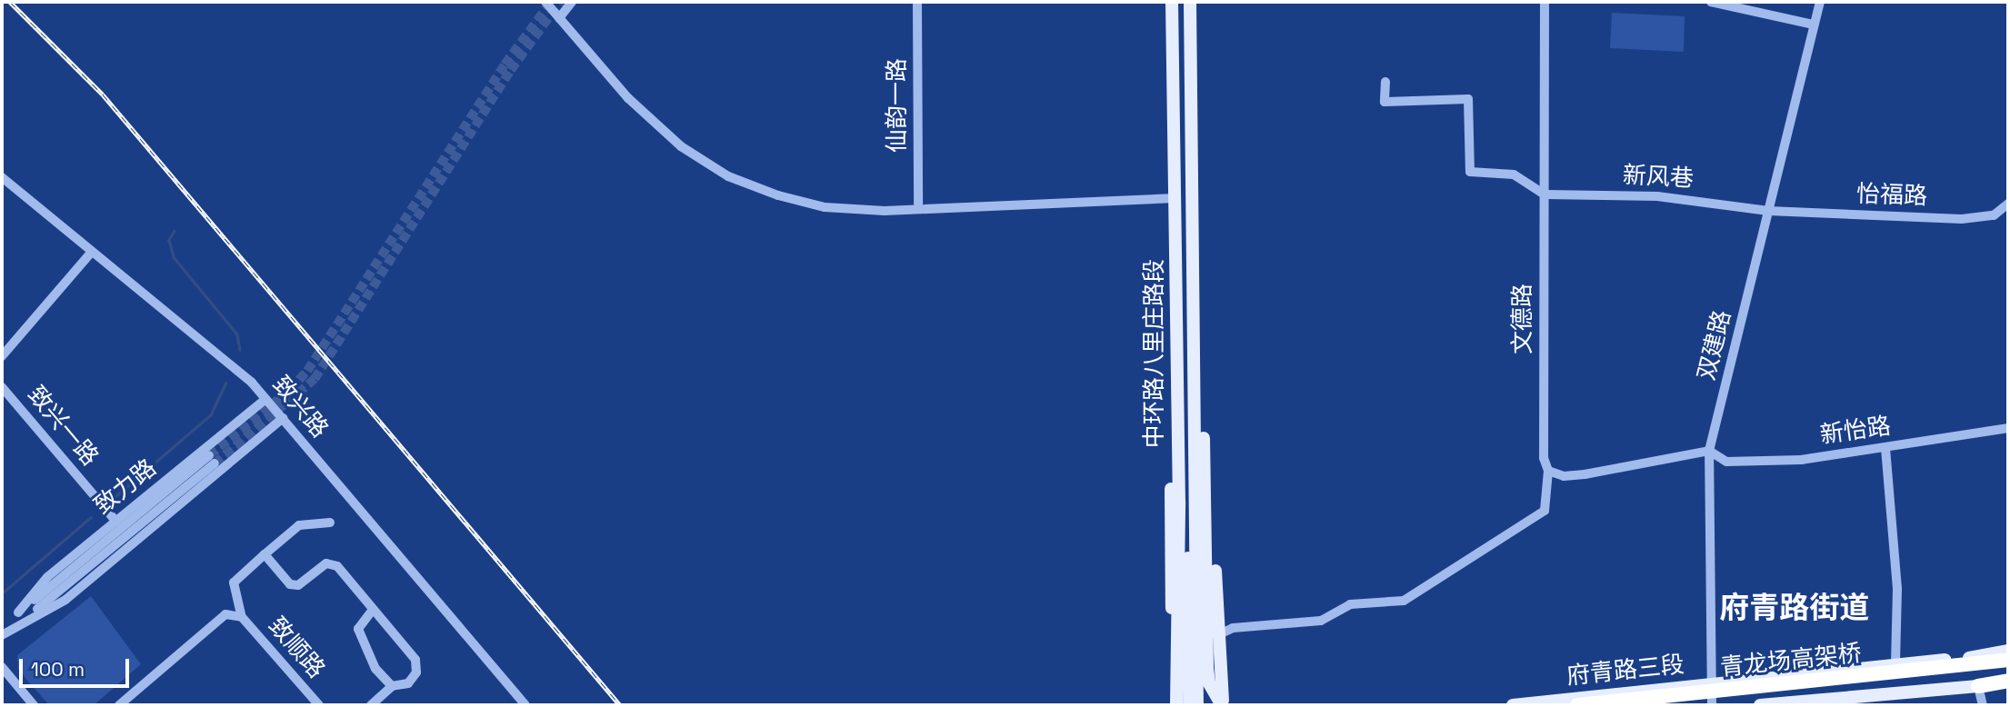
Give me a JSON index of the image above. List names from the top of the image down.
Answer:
{
  "streets": {
    "highway": ["青龙场高架桥"],
    "main road": ["中环路八里庄路段", "府青路三段"],
    "street": [
      "仙韵一路",
      "新风巷",
      "怡福路",
      "文德路",
      "双建路",
      "致兴路",
      "致兴一路",
      "新怡路",
      "致力路",
      "致顺路"
    ]
  },
  "crossings": [
    ["新风巷", "怡福路"],
    ["新风巷", "文德路"],
    ["新风巷", "双建路"],
    ["怡福路", "双建路"],
    ["双建路", "新怡路"],
    ["双建路", "府青路三段"],
    ["致兴路", "致力路"],
    ["致兴一路", "致力路"]
  ],
  "districts": ["府青路街道"],
  "scale_bar": "100 m"
}
